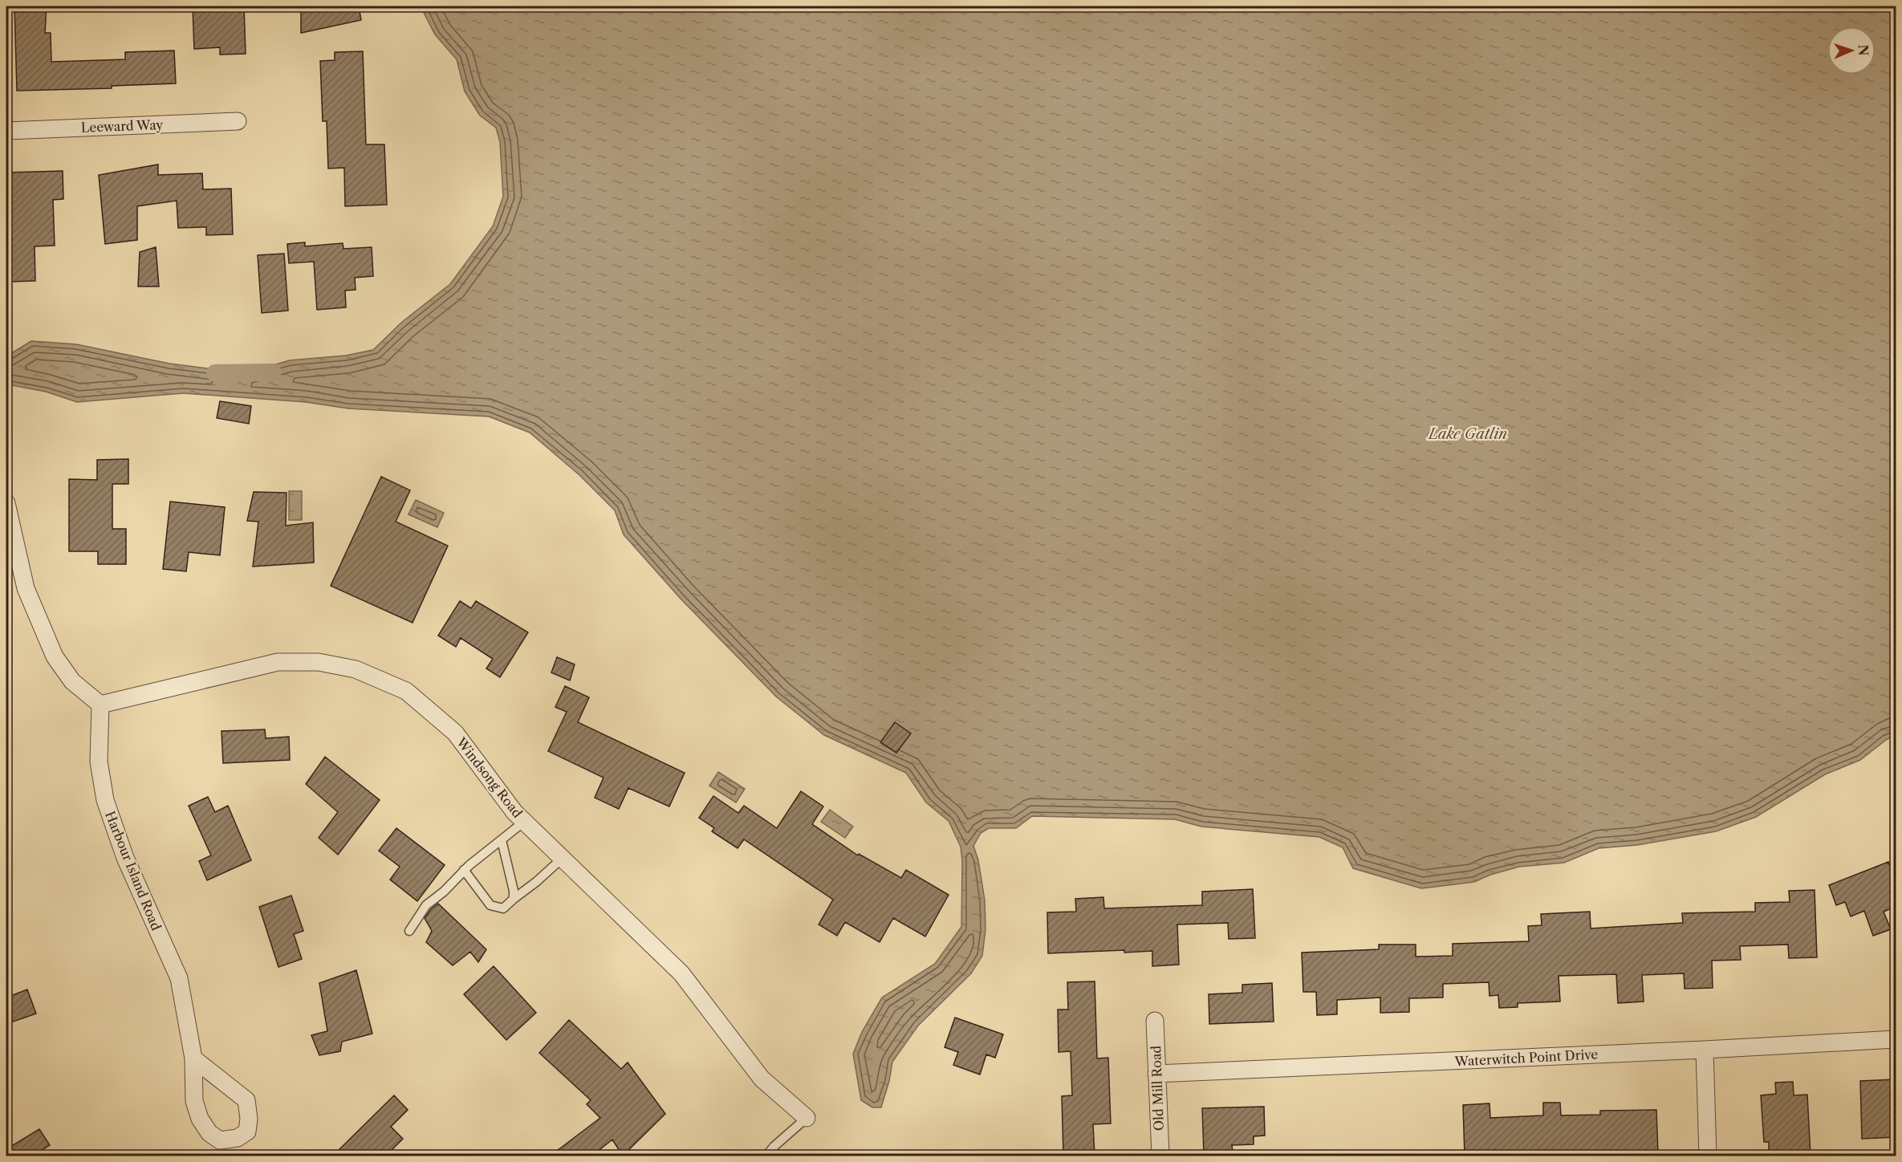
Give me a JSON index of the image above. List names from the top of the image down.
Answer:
{
  "streets": {
    "street": [
      "Leeward Way",
      "Windsong Road",
      "Harbour Island Road",
      "Waterwitch Point Drive",
      "Old Mill Road"
    ]
  },
  "crossings": [
    ["Windsong Road", "Harbour Island Road"],
    ["Waterwitch Point Drive", "Old Mill Road"]
  ],
  "water": ["Lake Gatlin"],
  "north": "right"
}
